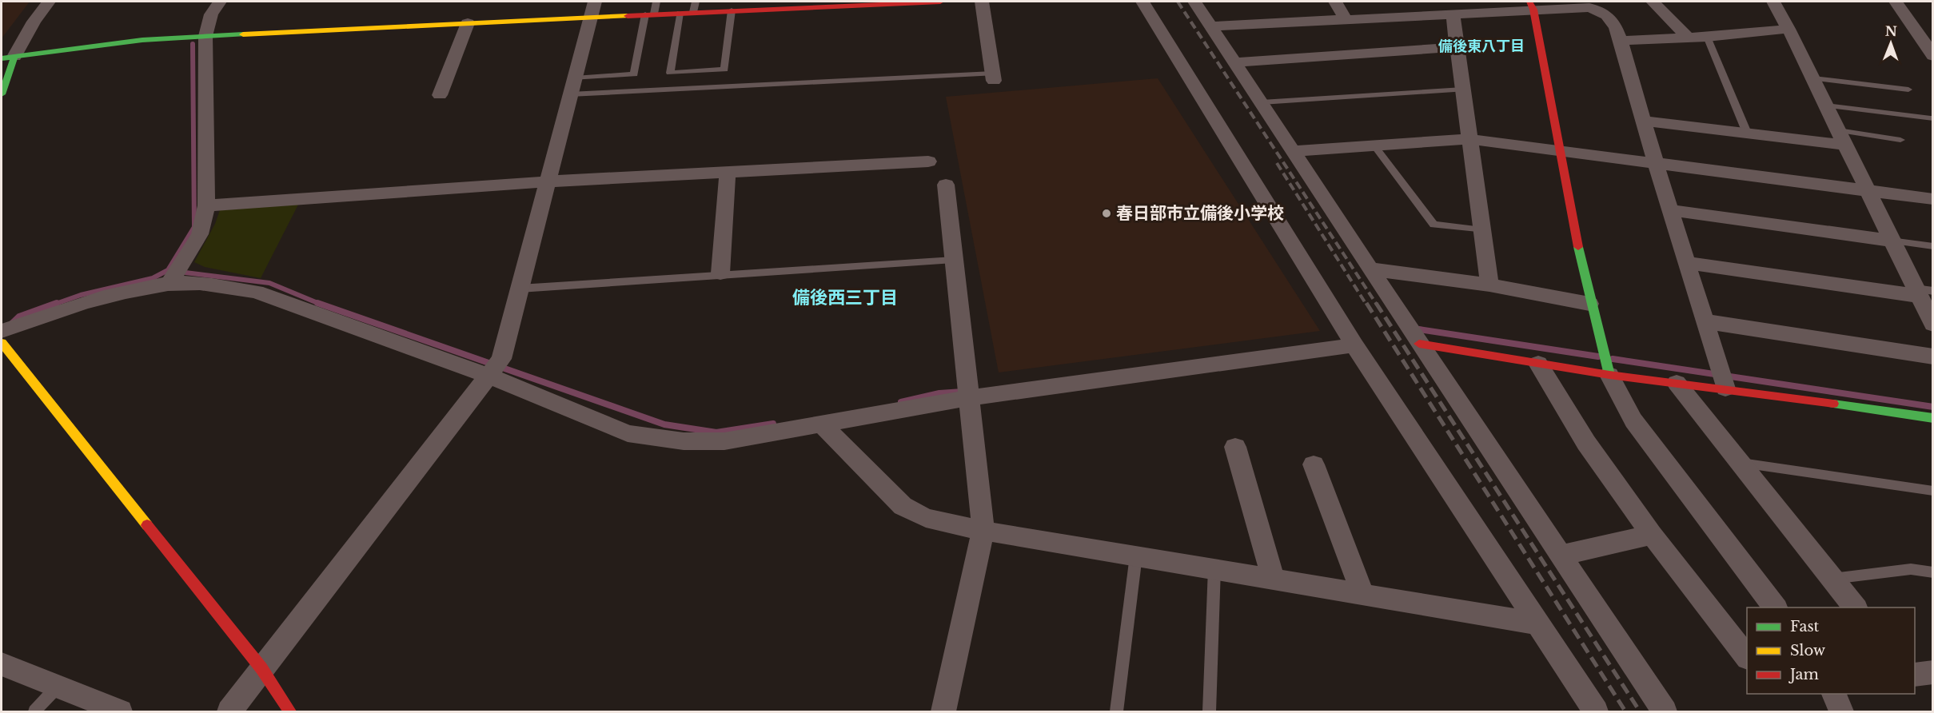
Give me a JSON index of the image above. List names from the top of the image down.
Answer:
{
  "districts": ["備後東八丁目", "備後西三丁目"],
  "places": ["春日部市立備後小学校"],
  "legend": ["Fast", "Slow", "Jam"],
  "north": "top"
}
